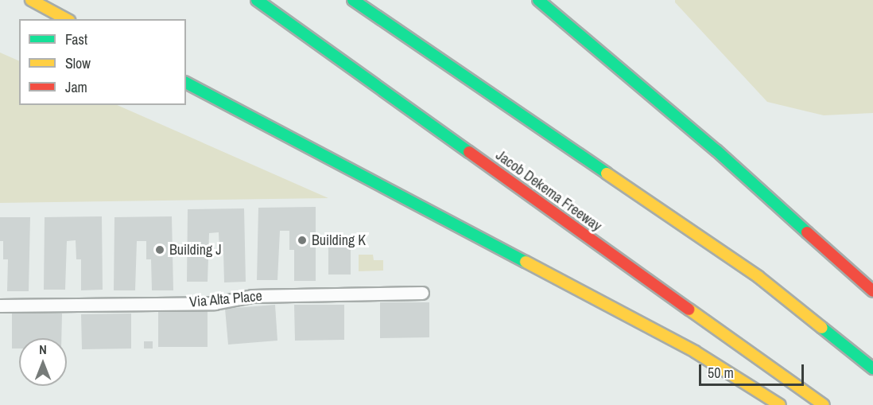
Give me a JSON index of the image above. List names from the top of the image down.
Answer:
{
  "streets": {
    "highway": ["Jacob Dekema Freeway"],
    "street": ["Via Alta Place"]
  },
  "places": ["Building K", "Building J"],
  "legend": ["Fast", "Slow", "Jam"],
  "scale_bar": "50 m",
  "north": "top"
}
